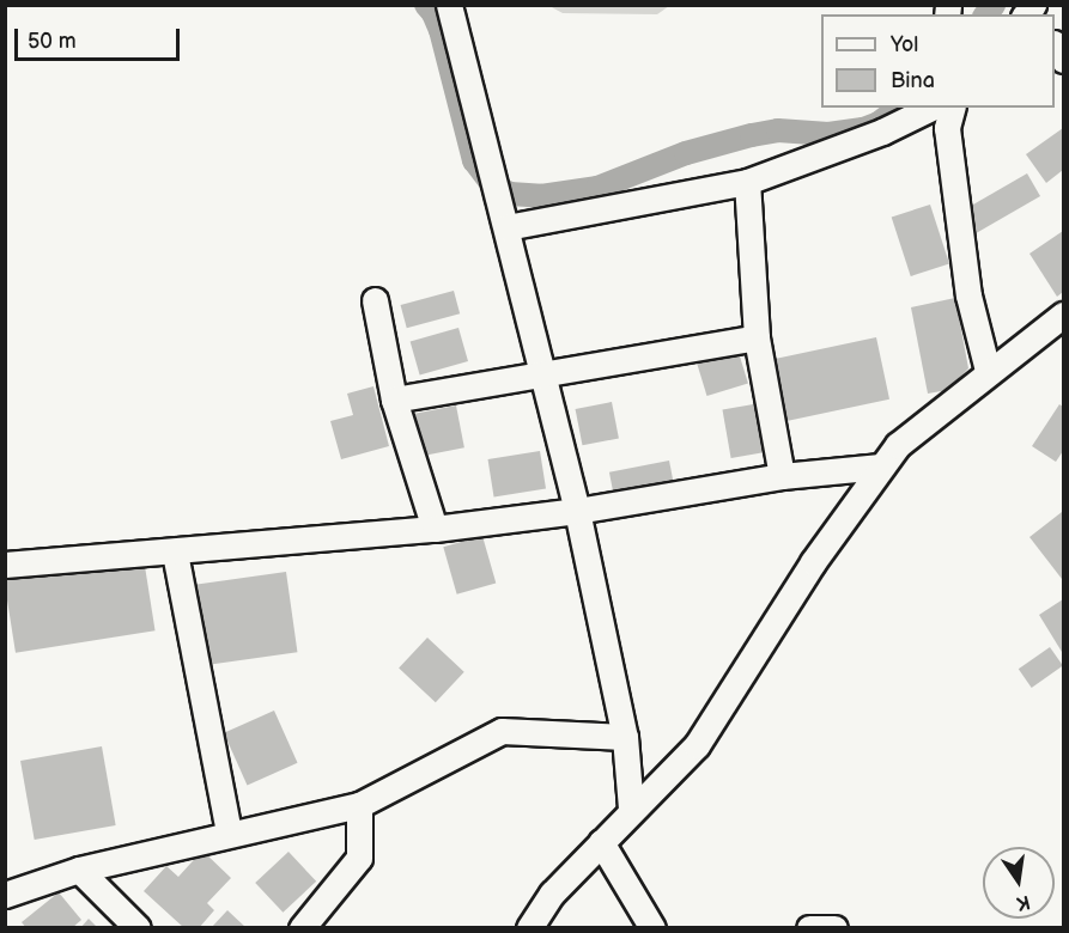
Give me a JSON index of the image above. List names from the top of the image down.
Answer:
{
  "legend": ["Yol", "Bina"],
  "scale_bar": "50 m",
  "north": "bottom"
}
